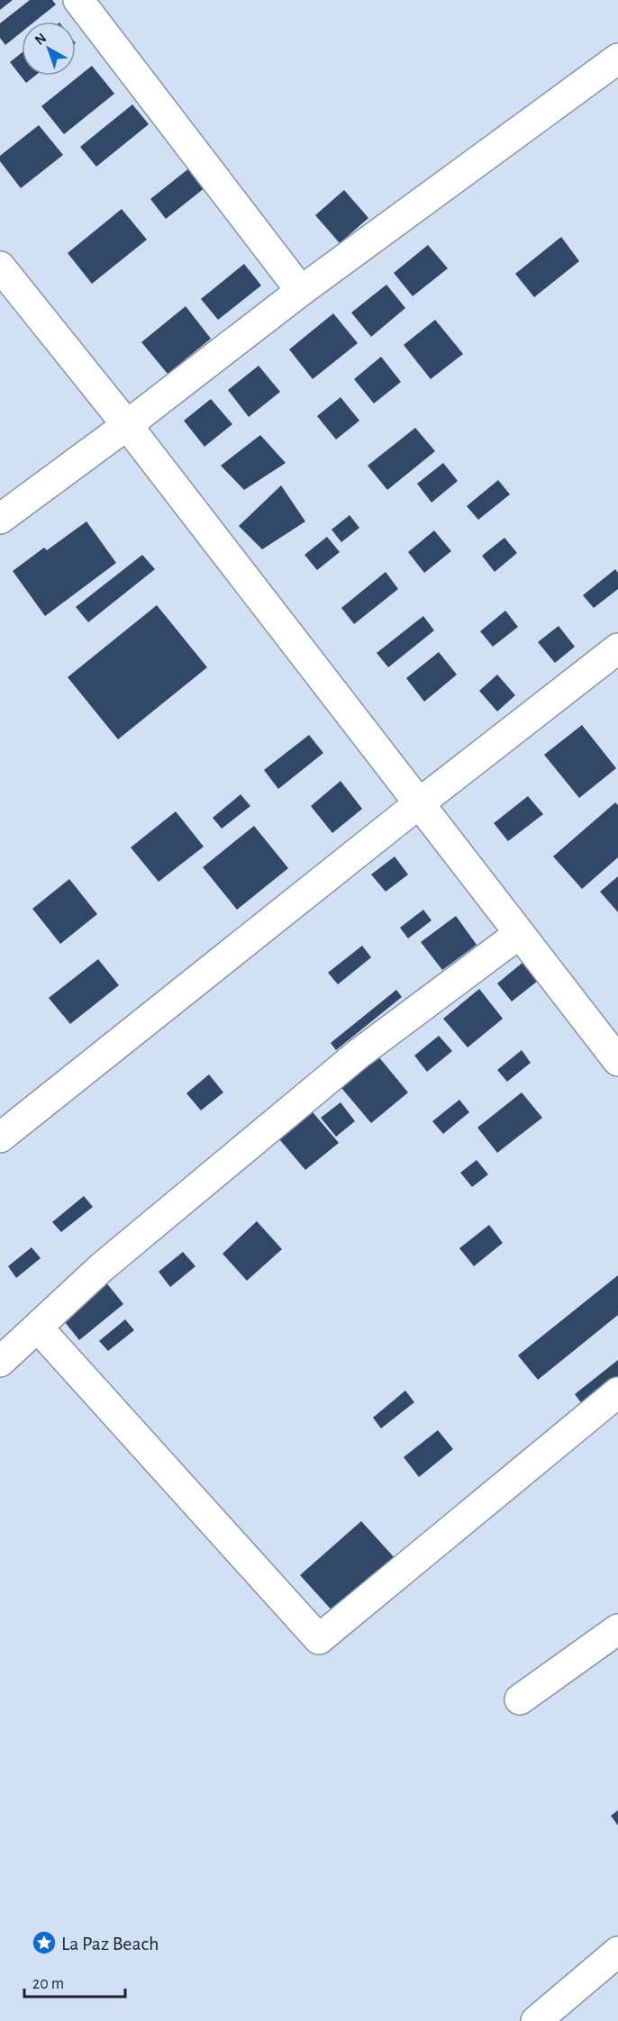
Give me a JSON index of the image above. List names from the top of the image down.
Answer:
{
  "places": {
    "place": ["La Paz Beach"]
  },
  "scale_bar": "20 m",
  "north": "top left"
}
